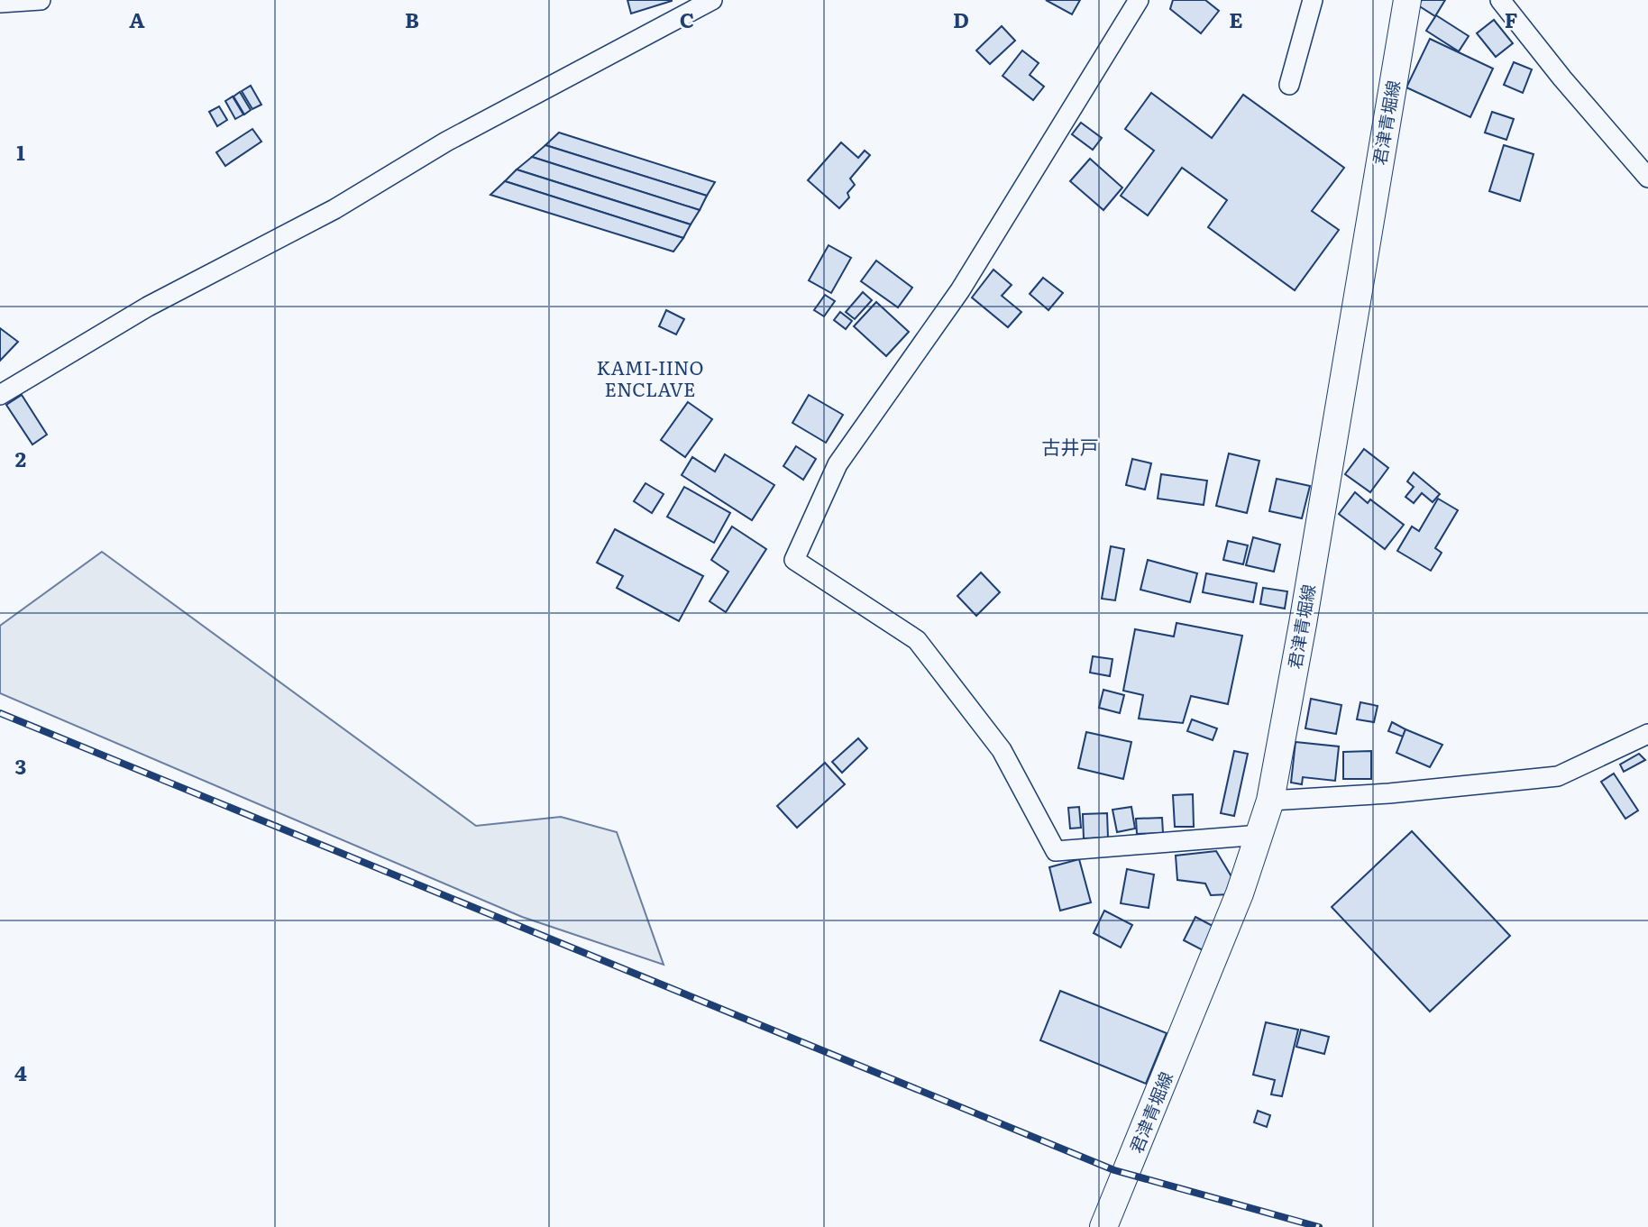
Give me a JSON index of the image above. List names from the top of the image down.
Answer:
{
  "streets": {
    "main road": ["君津青堀線"]
  },
  "districts": ["KAMI-IINO ENCLAVE", "古井戸"],
  "grid": {
    "columns": [
      "A",
      "B",
      "C",
      "D",
      "E",
      "F"
    ],
    "rows": [
      "1",
      "2",
      "3",
      "4"
    ]
  }
}
